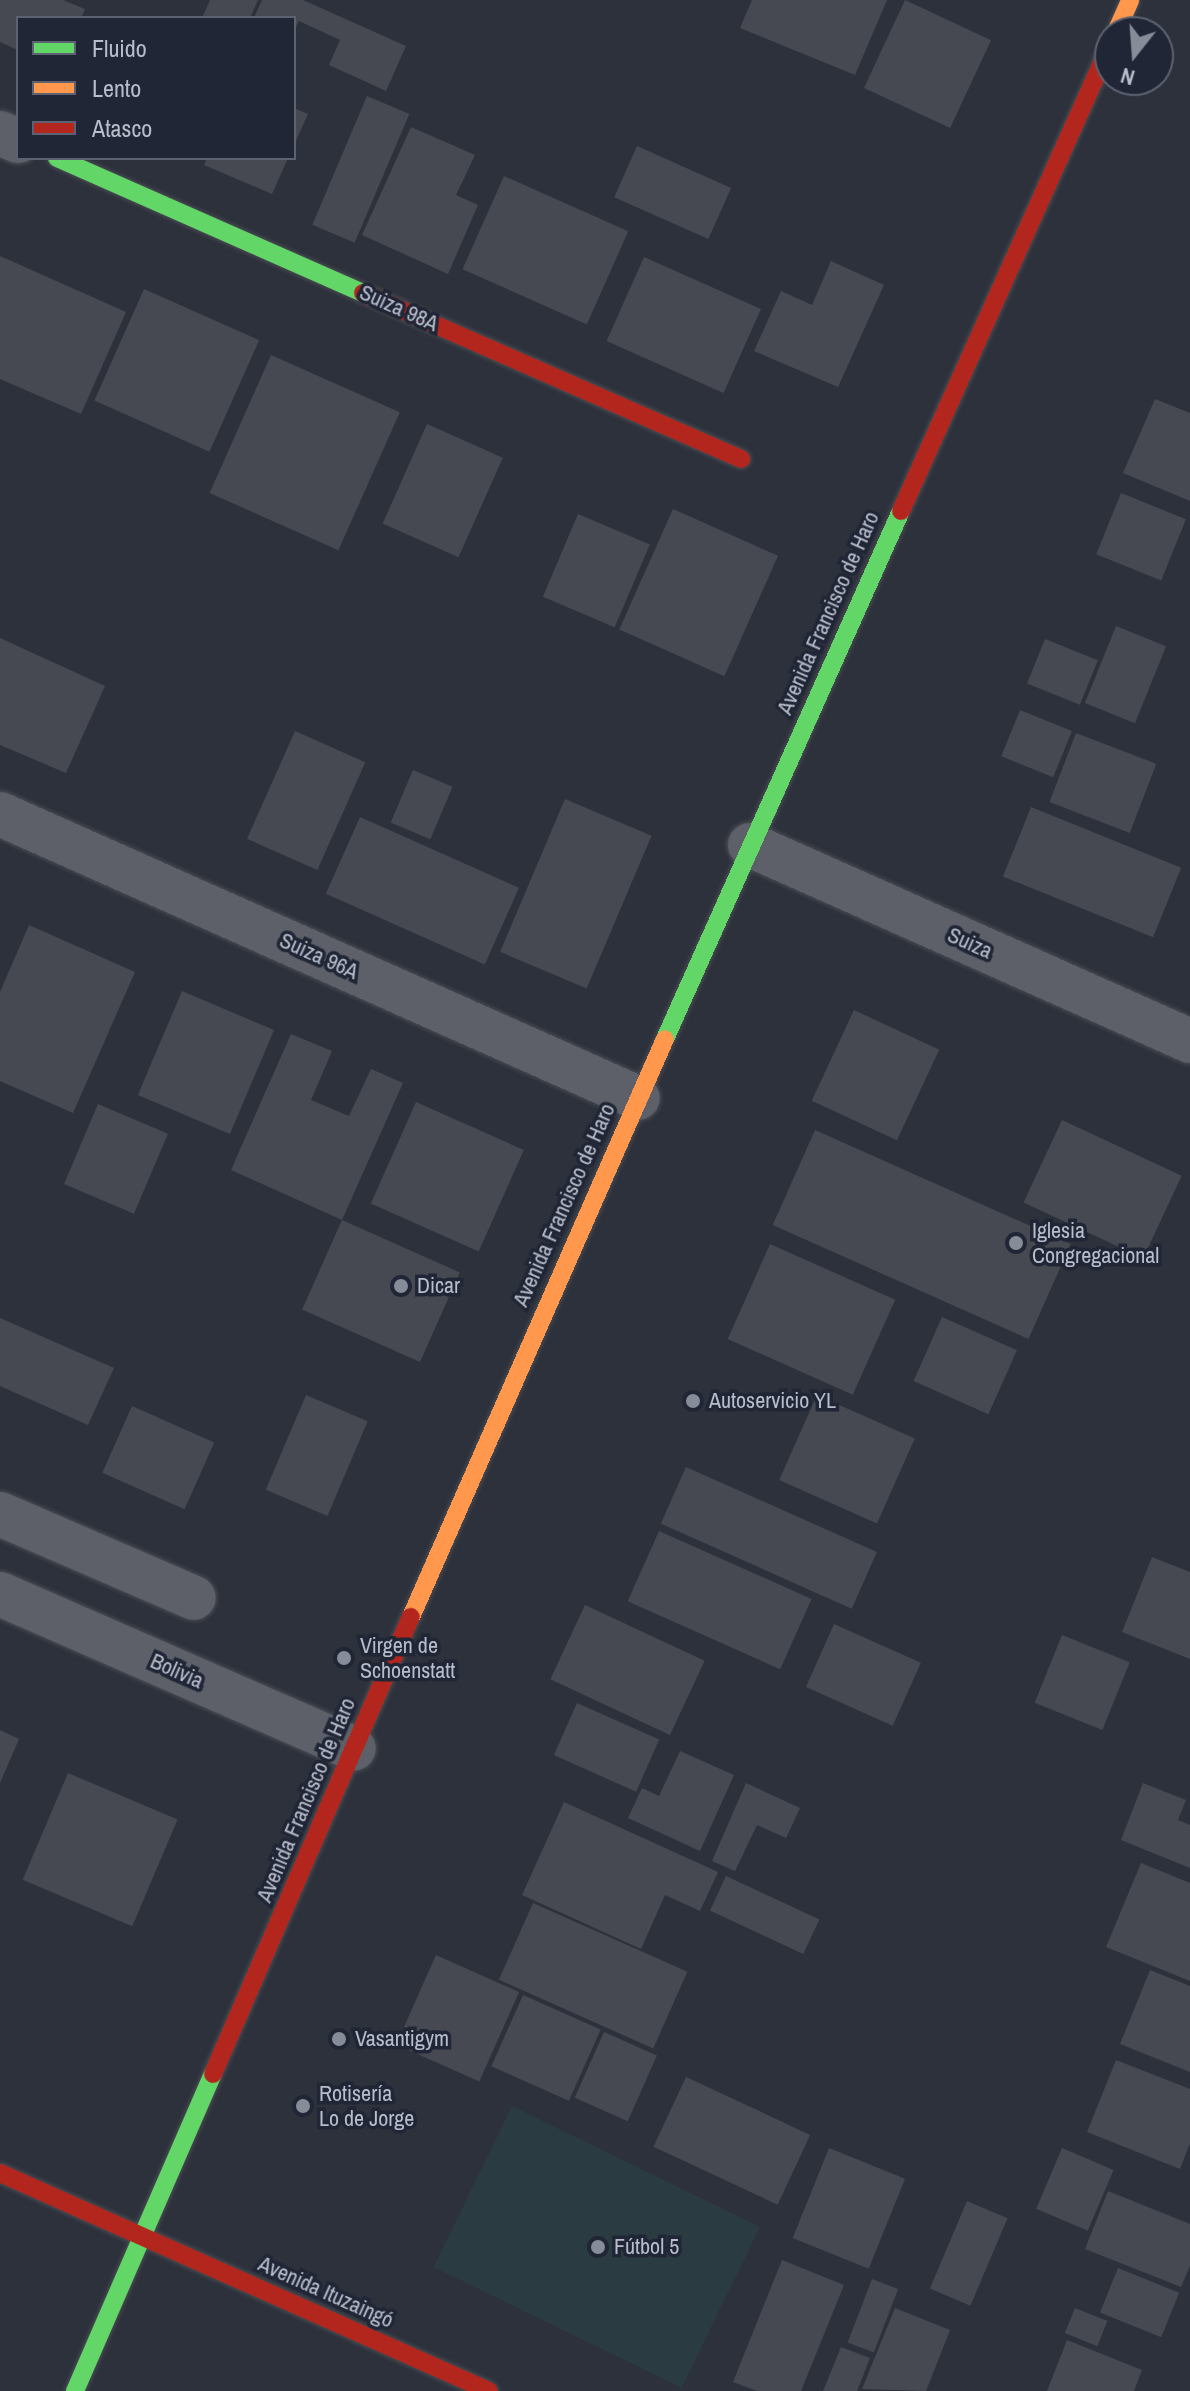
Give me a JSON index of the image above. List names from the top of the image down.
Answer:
{
  "streets": {
    "main road": ["Suiza 98A", "Avenida Francisco de Haro", "Avenida Ituzaingó"],
    "street": ["Suiza", "Suiza 96A", "Bolivia"]
  },
  "crossings": [
    ["Avenida Francisco de Haro", "Suiza"],
    ["Avenida Francisco de Haro", "Suiza 96A"],
    ["Avenida Francisco de Haro", "Bolivia"],
    ["Avenida Francisco de Haro", "Avenida Ituzaingó"]
  ],
  "places": [
    "Iglesia Congregacional",
    "Dicar",
    "Autoservicio YL",
    "Virgen de Schoenstatt",
    "Vasantigym",
    "Rotisería Lo de Jorge",
    "Fútbol 5"
  ],
  "legend": ["Fluido", "Lento", "Atasco"],
  "north": "bottom"
}
